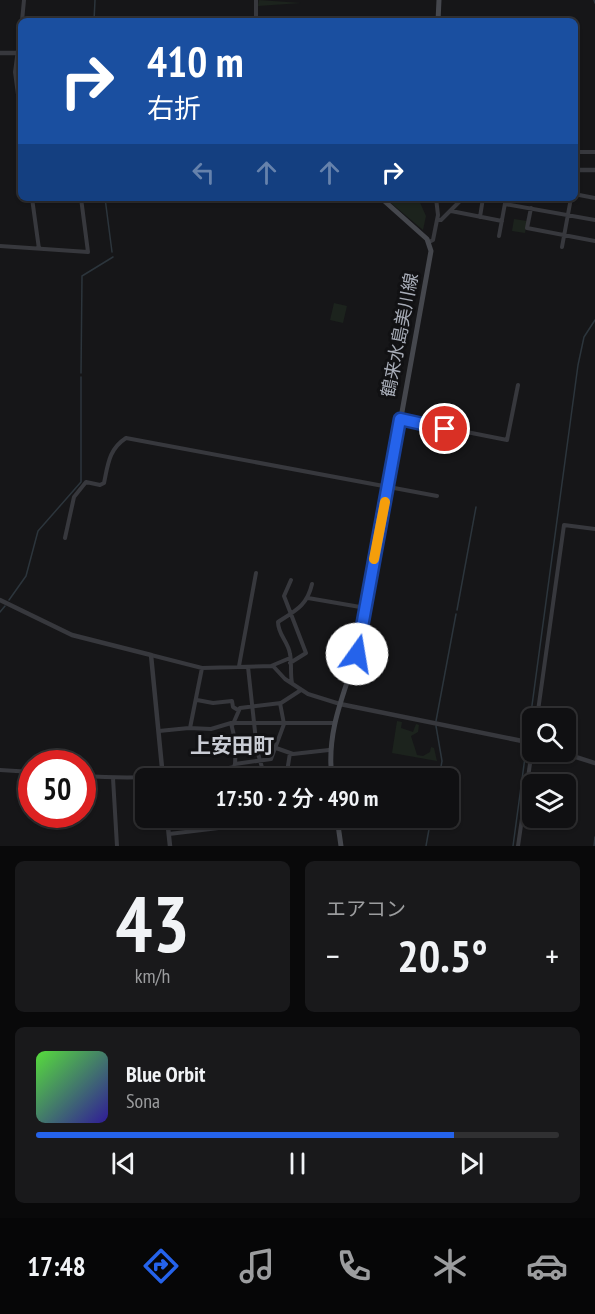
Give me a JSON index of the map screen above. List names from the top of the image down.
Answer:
{
  "streets": {
    "main road": ["鶴来水島美川線"]
  },
  "districts": ["上安田町"],
  "page": {
    "turn": ["410 m", "右折"],
    "limit": "50",
    "trip": "17:50 · 2 分 · 490 m",
    "tile": [
      ["43", "km/h"],
      "エアコン"
    ],
    "heat": ["−", "20.5°", "+"],
    "song": ["Blue Orbit", "Sona"],
    "tabs": "17:48"
  }
}
